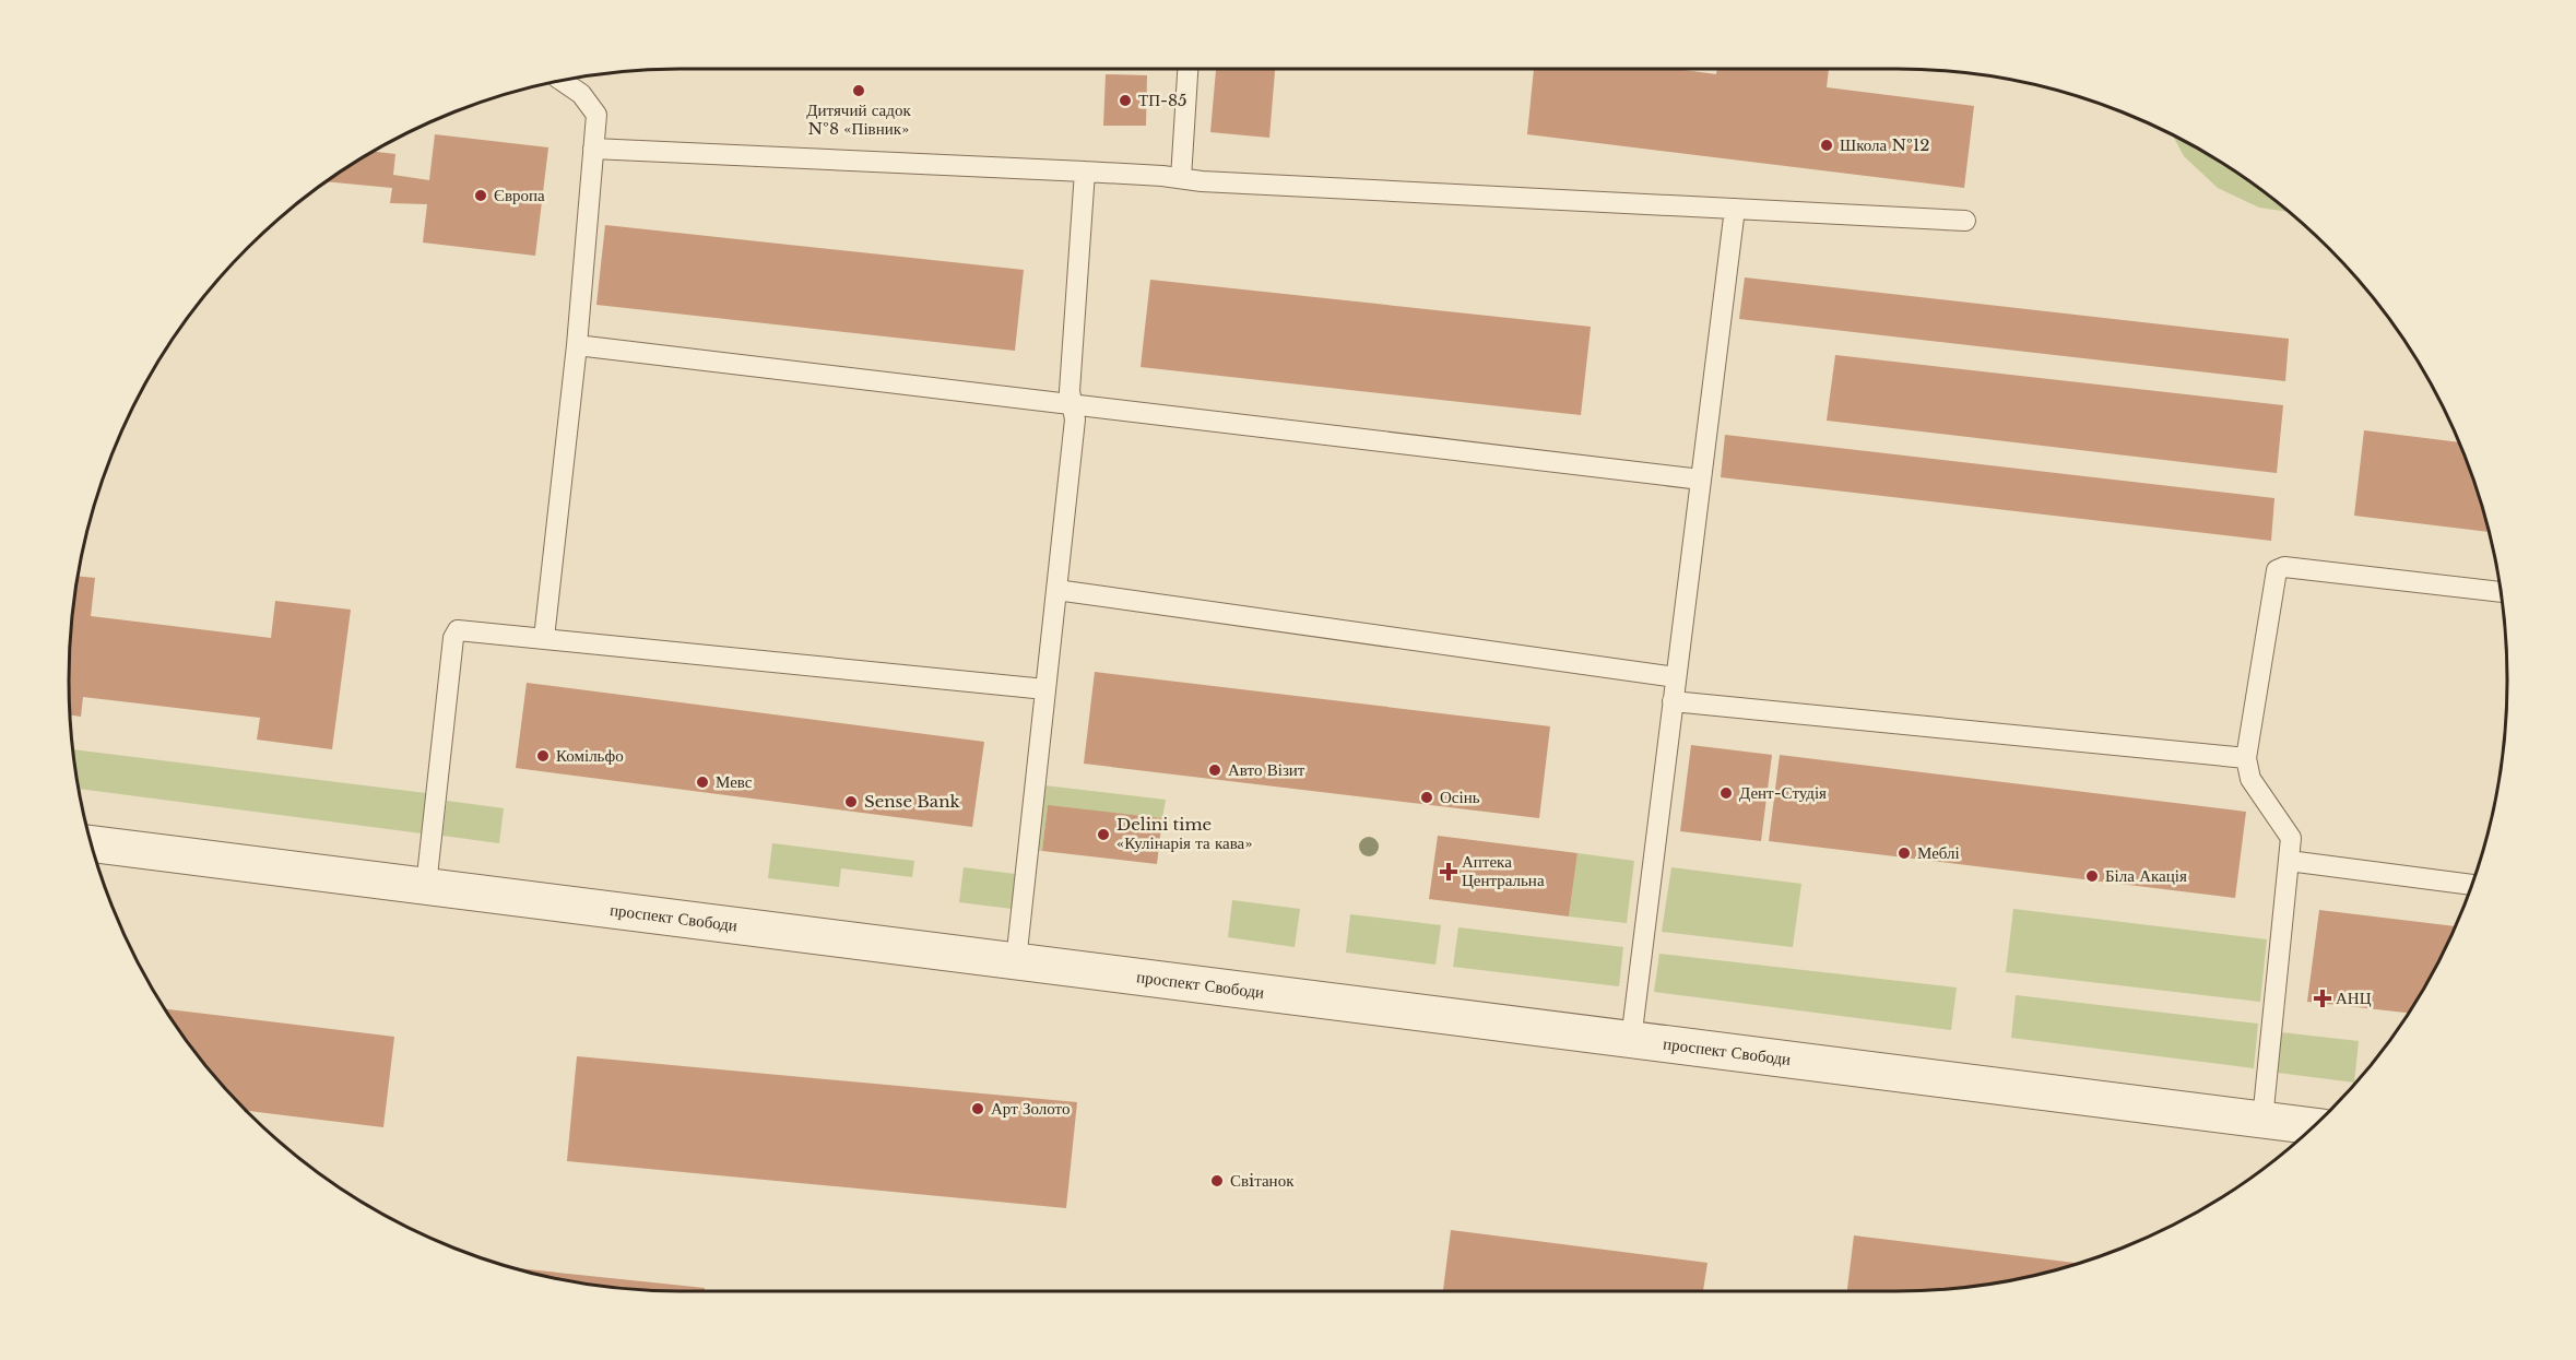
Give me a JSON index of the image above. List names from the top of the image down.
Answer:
{
  "streets": {
    "street": ["проспект Свободи"]
  },
  "places": {
    "other": [
      "Дитячий садок №8 «Півник»",
      "ТП-85",
      "Школа №12",
      "Європа",
      "Комільфо",
      "Авто Візит",
      "Мевс",
      "Дент-Студія",
      "Осінь",
      "Sense Bank",
      "Delini time «Кулінарія та кава»",
      "Меблі",
      "Біла Акація",
      "Арт Золото",
      "Свiтанок"
    ],
    "health": ["Аптека Центральна", "АНЦ"]
  }
}
